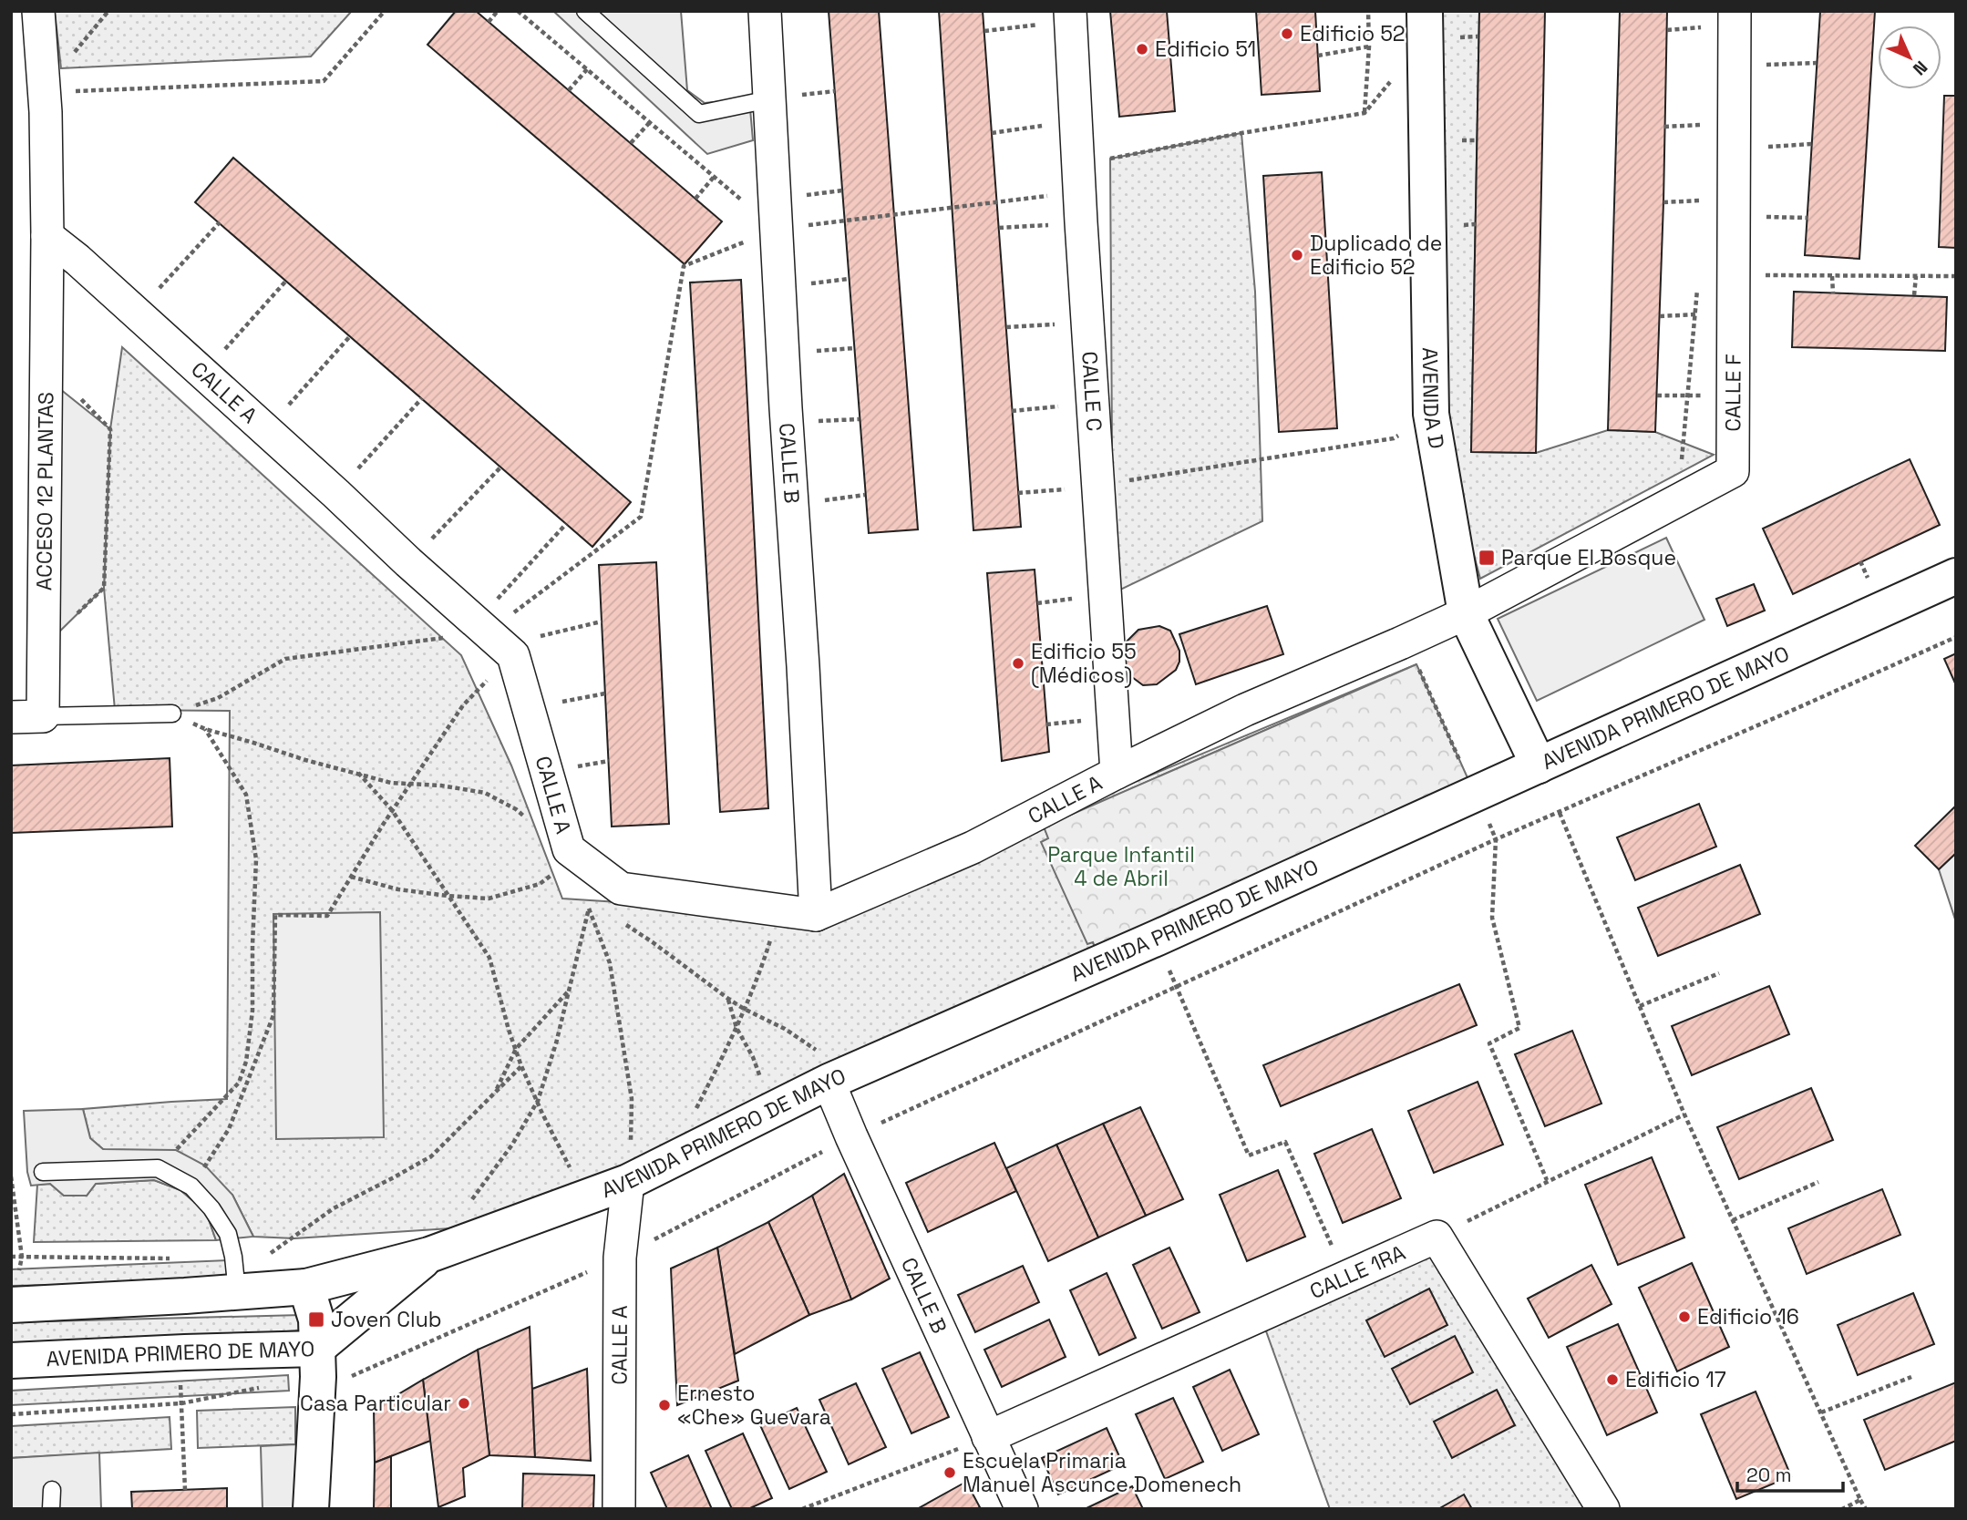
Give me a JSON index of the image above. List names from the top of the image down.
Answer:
{
  "streets": {
    "main road": ["AVENIDA D", "AVENIDA PRIMERO DE MAYO"],
    "street": [
      "CALLE A",
      "CALLE C",
      "CALLE F",
      "CALLE B",
      "ACCESO 12 PLANTAS",
      "CALLE 1RA"
    ]
  },
  "crossings": [
    ["CALLE A", "CALLE C"],
    ["CALLE A", "CALLE F"],
    ["CALLE A", "AVENIDA D"],
    ["CALLE A", "CALLE B"],
    ["CALLE A", "ACCESO 12 PLANTAS"],
    ["CALLE A", "AVENIDA PRIMERO DE MAYO"],
    ["CALLE F", "AVENIDA D"],
    ["AVENIDA D", "AVENIDA PRIMERO DE MAYO"],
    ["CALLE B", "AVENIDA PRIMERO DE MAYO"],
    ["CALLE B", "CALLE 1RA"]
  ],
  "parks": ["Parque Infantil 4 de Abril"],
  "places": {
    "other": [
      "Edificio 52",
      "Edificio 51",
      "Duplicado de Edificio 52",
      "Edificio 55 (Médicos)",
      "Edificio 16",
      "Edificio 17",
      "Casa Particular",
      "Ernesto «Che» Guevara",
      "Escuela Primaria Manuel Ascunce Domenech"
    ],
    "transit": ["Parque El Bosque", "Joven Club"]
  },
  "scale_bar": "20 m",
  "north": "bottom right"
}
